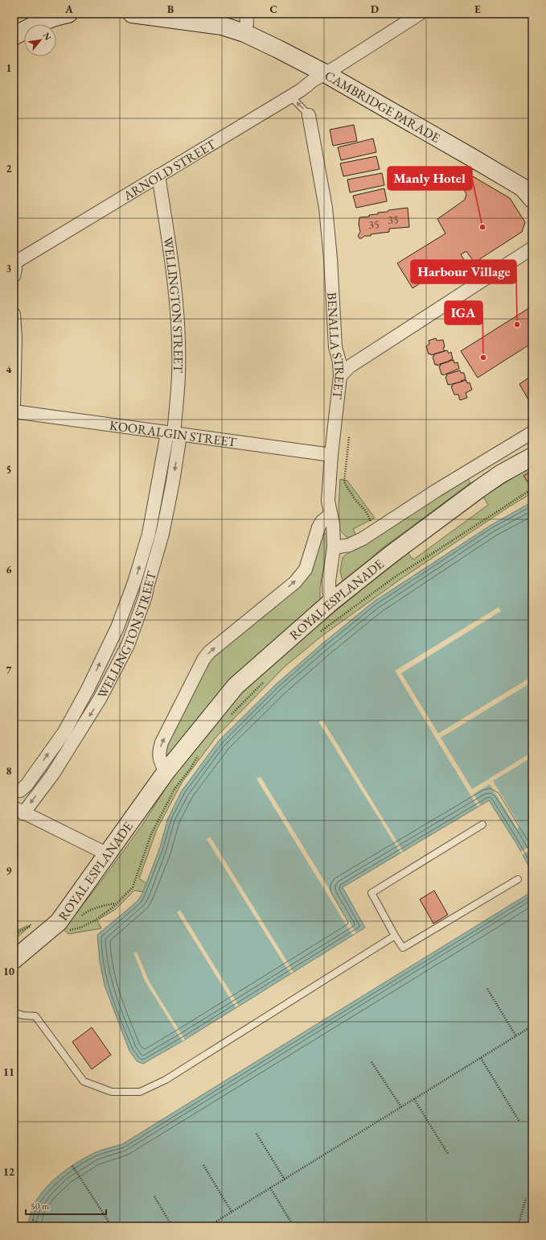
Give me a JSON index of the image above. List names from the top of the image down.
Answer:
{
  "streets": {
    "street": [
      "CAMBRIDGE PARADE",
      "ARNOLD STREET",
      "WELLINGTON STREET",
      "BENALLA STREET",
      "KOORALGIN STREET",
      "ROYAL ESPLANADE"
    ]
  },
  "crossings": [
    ["CAMBRIDGE PARADE", "ARNOLD STREET"],
    ["ARNOLD STREET", "WELLINGTON STREET"],
    ["ARNOLD STREET", "BENALLA STREET"],
    ["WELLINGTON STREET", "KOORALGIN STREET"],
    ["BENALLA STREET", "KOORALGIN STREET"],
    ["BENALLA STREET", "ROYAL ESPLANADE"]
  ],
  "places": ["Manly Hotel", "Harbour Village", "IGA"],
  "house_numbers": ["35", "35"],
  "scale_bar": "50 m",
  "north": "top right",
  "grid": {
    "columns": [
      "A",
      "B",
      "C",
      "D",
      "E"
    ],
    "rows": [
      "1",
      "2",
      "3",
      "4",
      "5",
      "6",
      "7",
      "8",
      "9",
      "10",
      "11",
      "12"
    ]
  }
}
